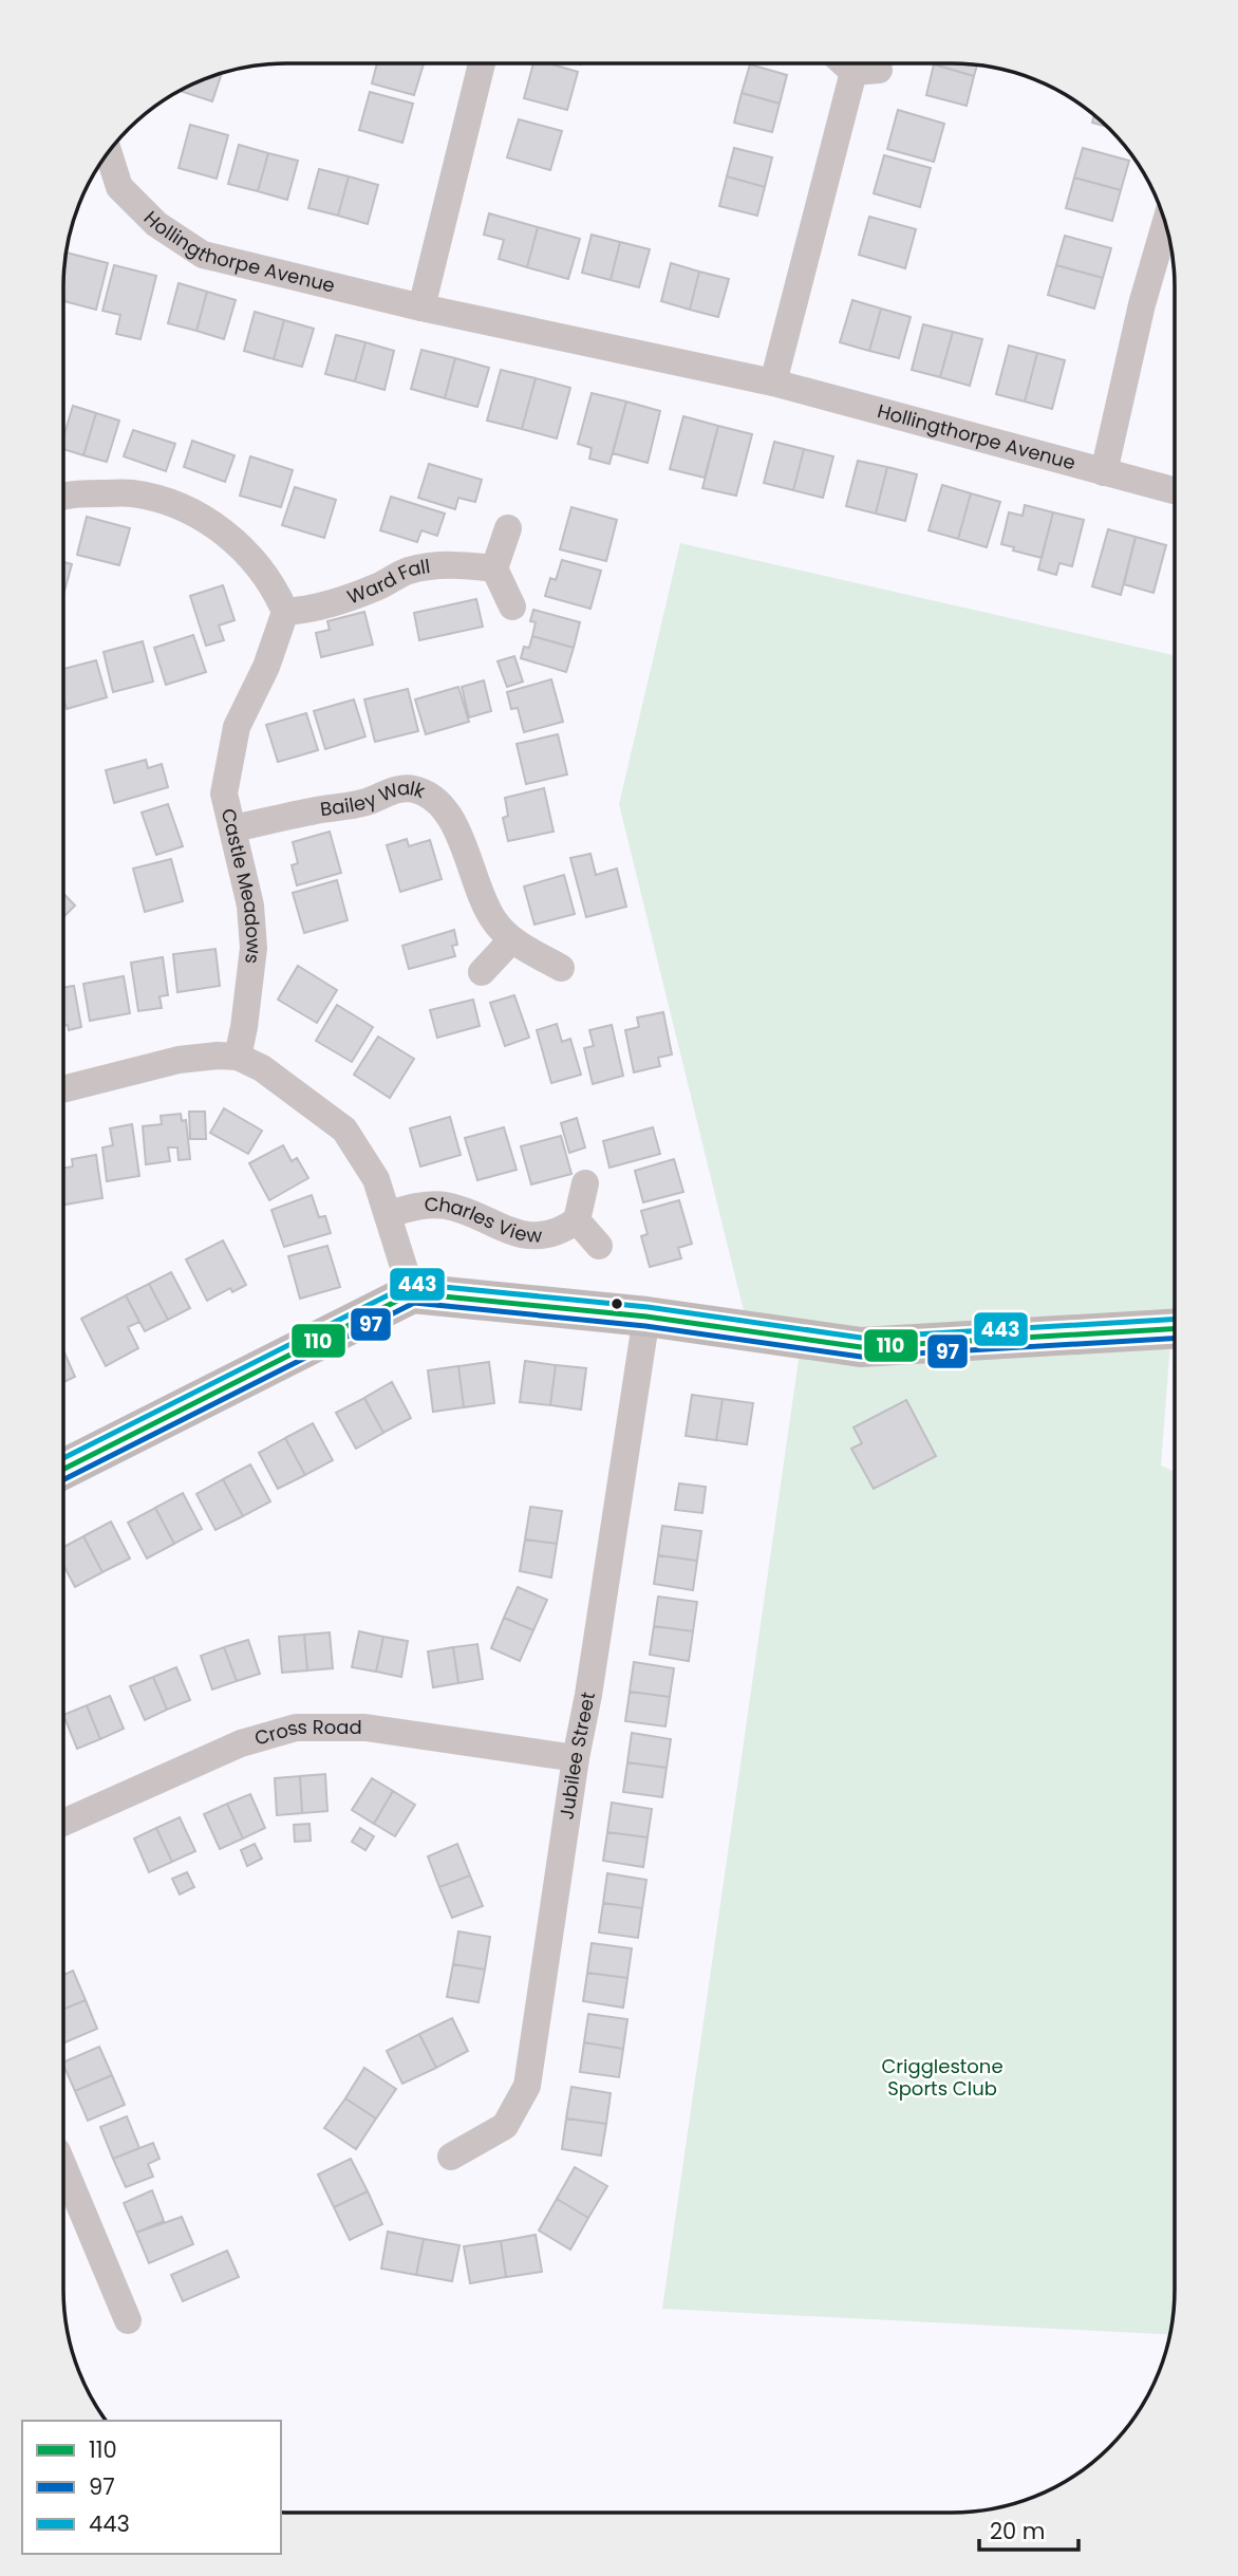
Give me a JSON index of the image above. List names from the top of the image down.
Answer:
{
  "streets": {
    "street": [
      "Hollingthorpe Avenue",
      "Ward Fall",
      "Bailey Walk",
      "Castle Meadows",
      "Charles View",
      "Cross Road",
      "Jubilee Street"
    ]
  },
  "crossings": [
    ["Ward Fall", "Castle Meadows"],
    ["Bailey Walk", "Castle Meadows"],
    ["Cross Road", "Jubilee Street"]
  ],
  "parks": ["Crigglestone Sports Club"],
  "lines": ["transit line 443", "transit line 110", "transit line 97"],
  "legend": ["110", "97", "443"],
  "scale_bar": "20 m"
}
